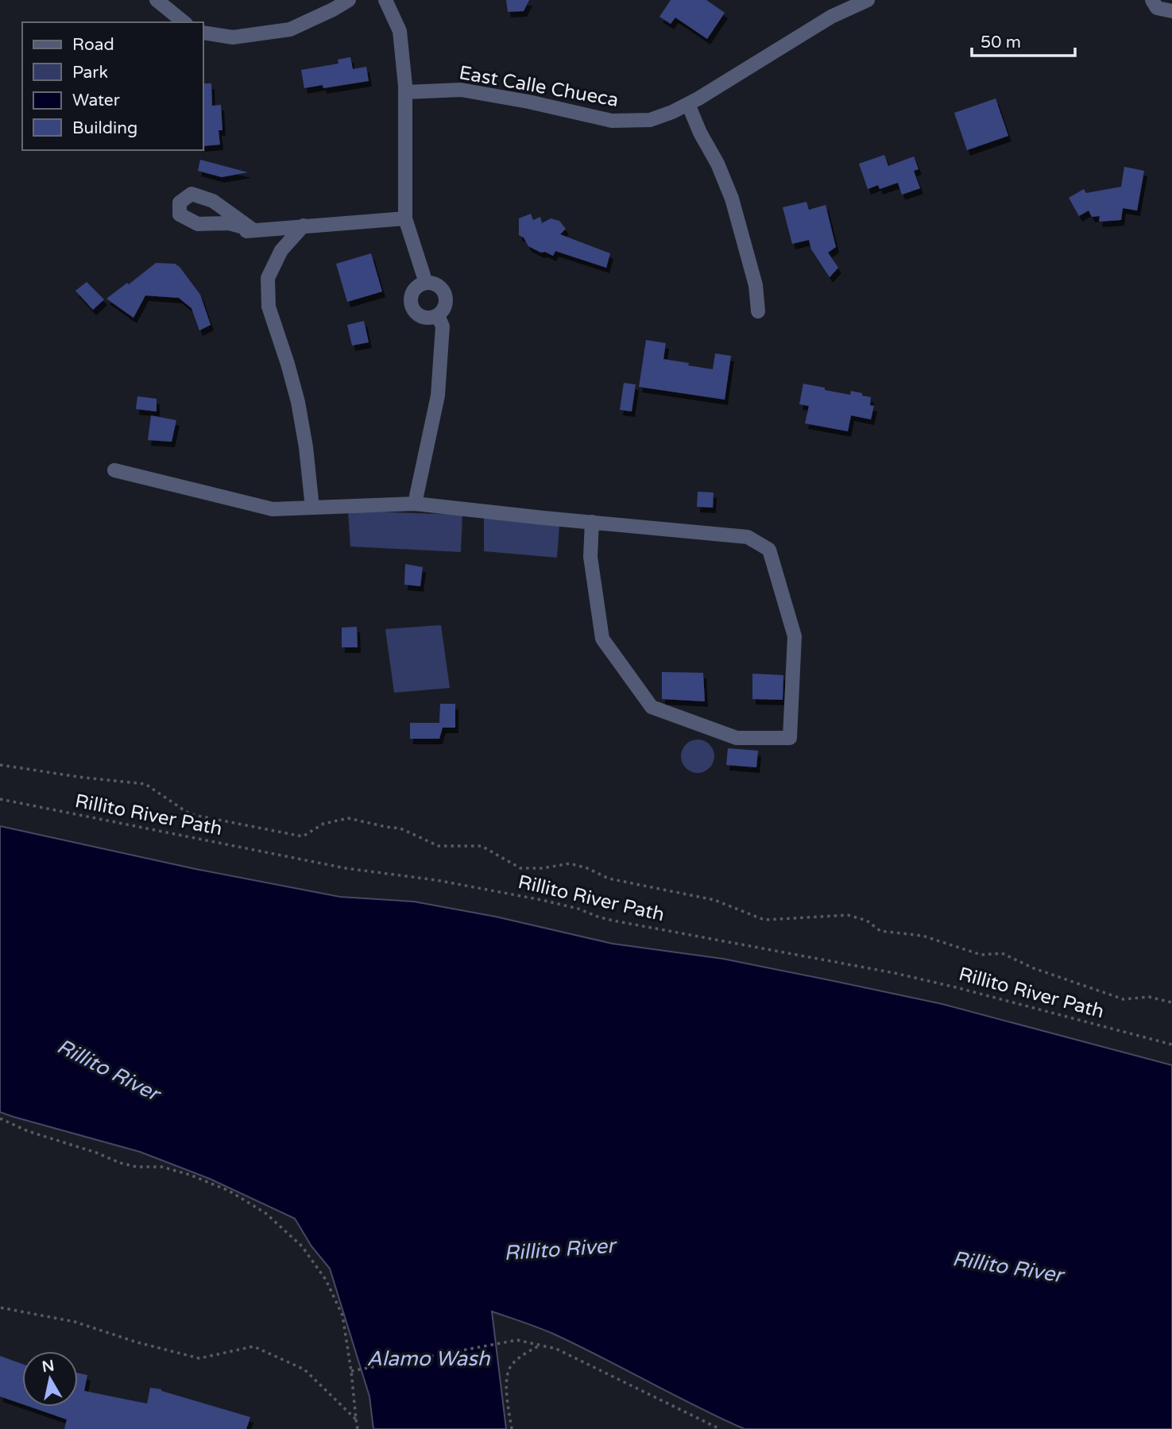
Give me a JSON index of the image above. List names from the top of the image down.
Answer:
{
  "streets": {
    "street": ["East Calle Chueca"],
    "path": ["Rillito River Path"]
  },
  "water": ["Rillito River", "Alamo Wash"],
  "legend": [
    "Road",
    "Park",
    "Water",
    "Building"
  ],
  "scale_bar": "50 m",
  "north": "top"
}
